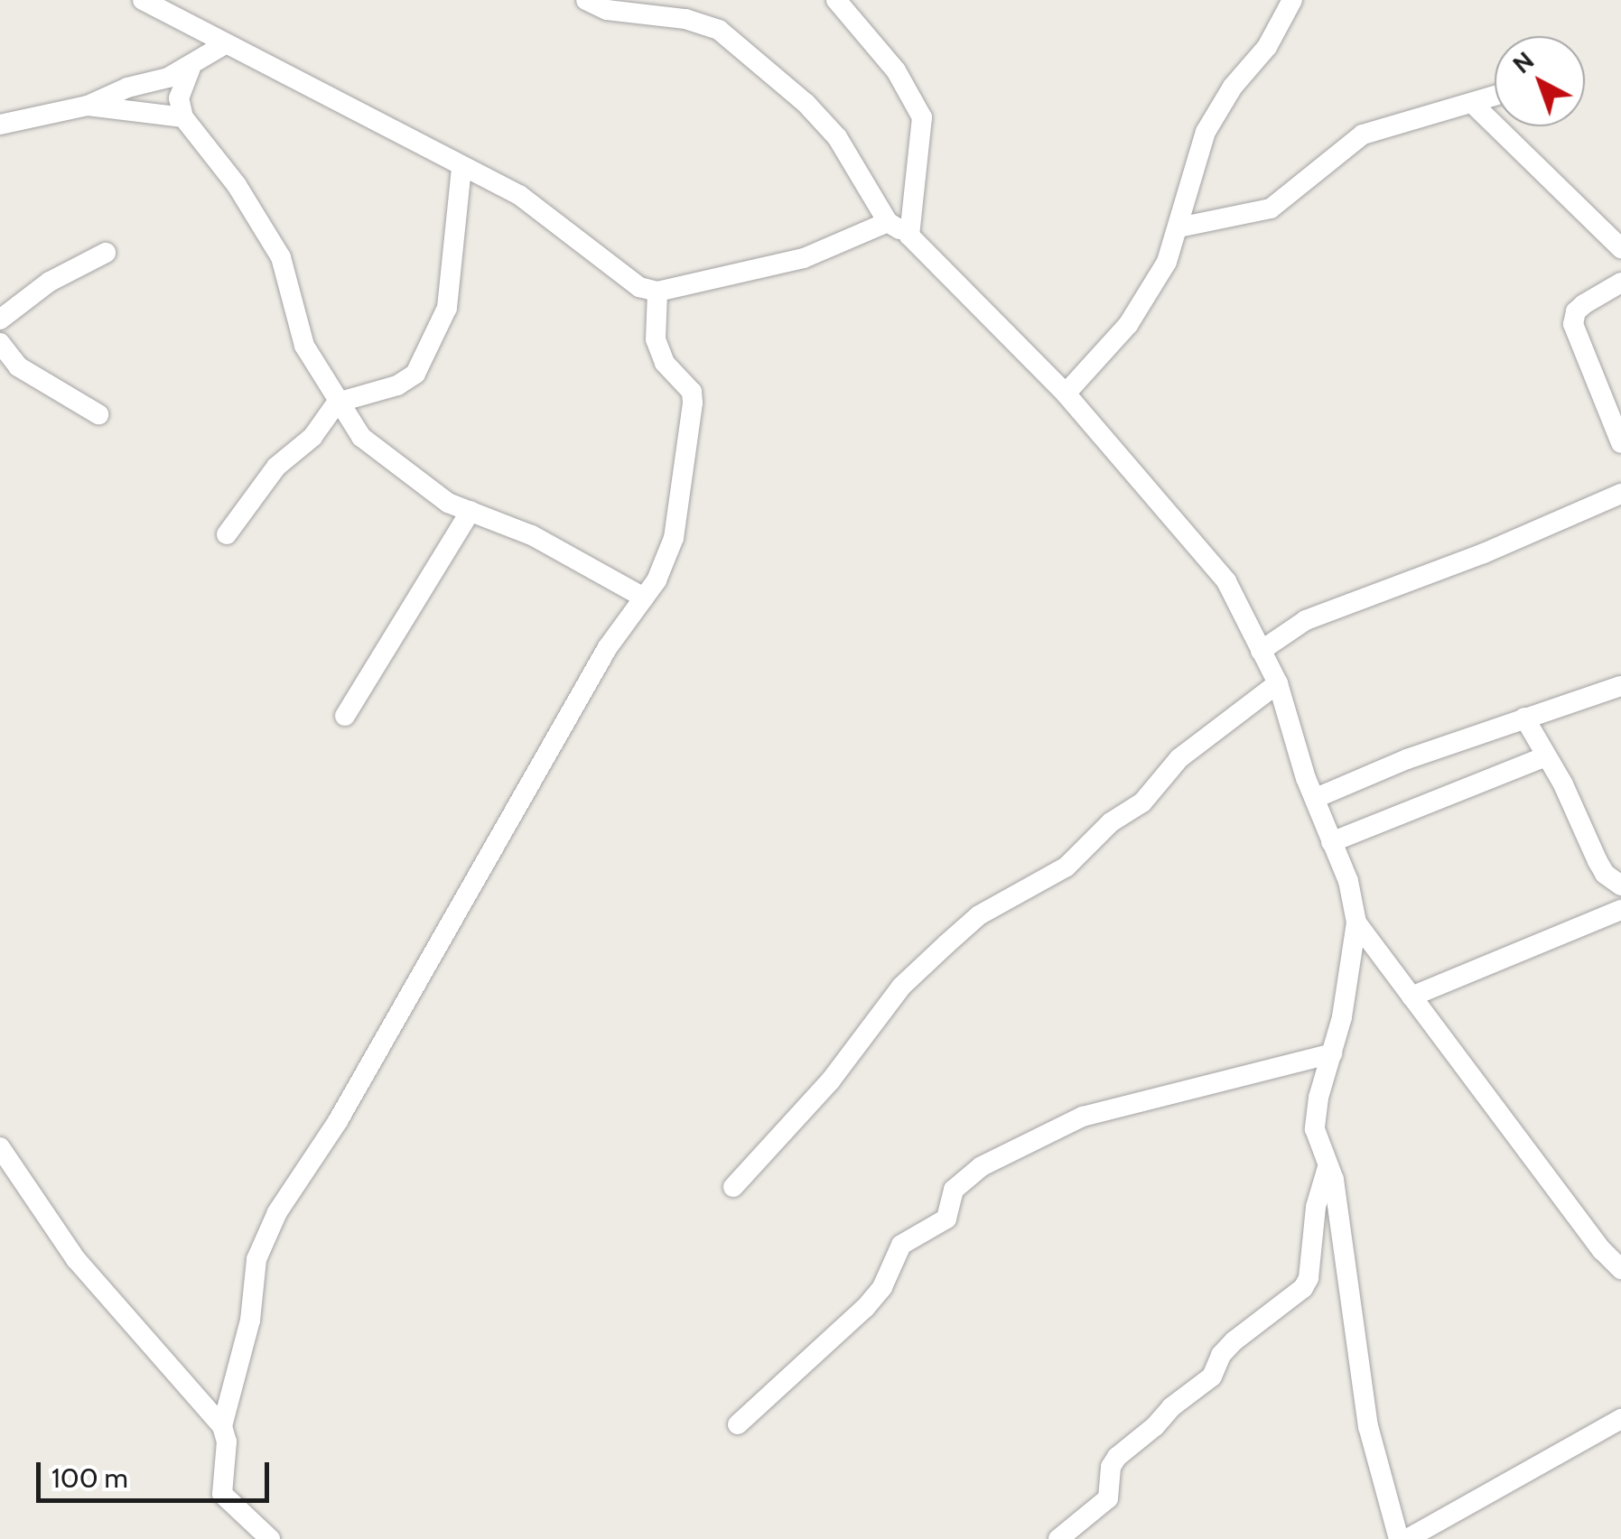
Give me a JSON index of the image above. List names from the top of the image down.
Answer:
{
  "scale_bar": "100 m",
  "north": "top left"
}
